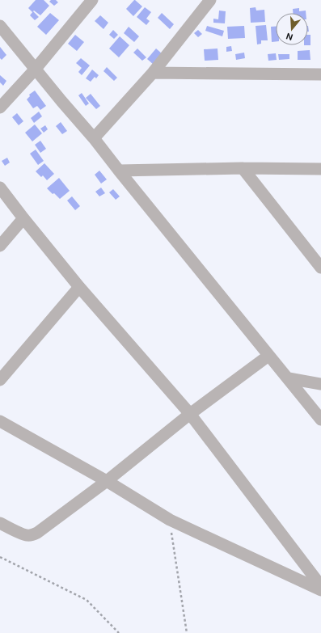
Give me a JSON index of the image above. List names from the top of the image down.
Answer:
{
  "north": "bottom"
}
